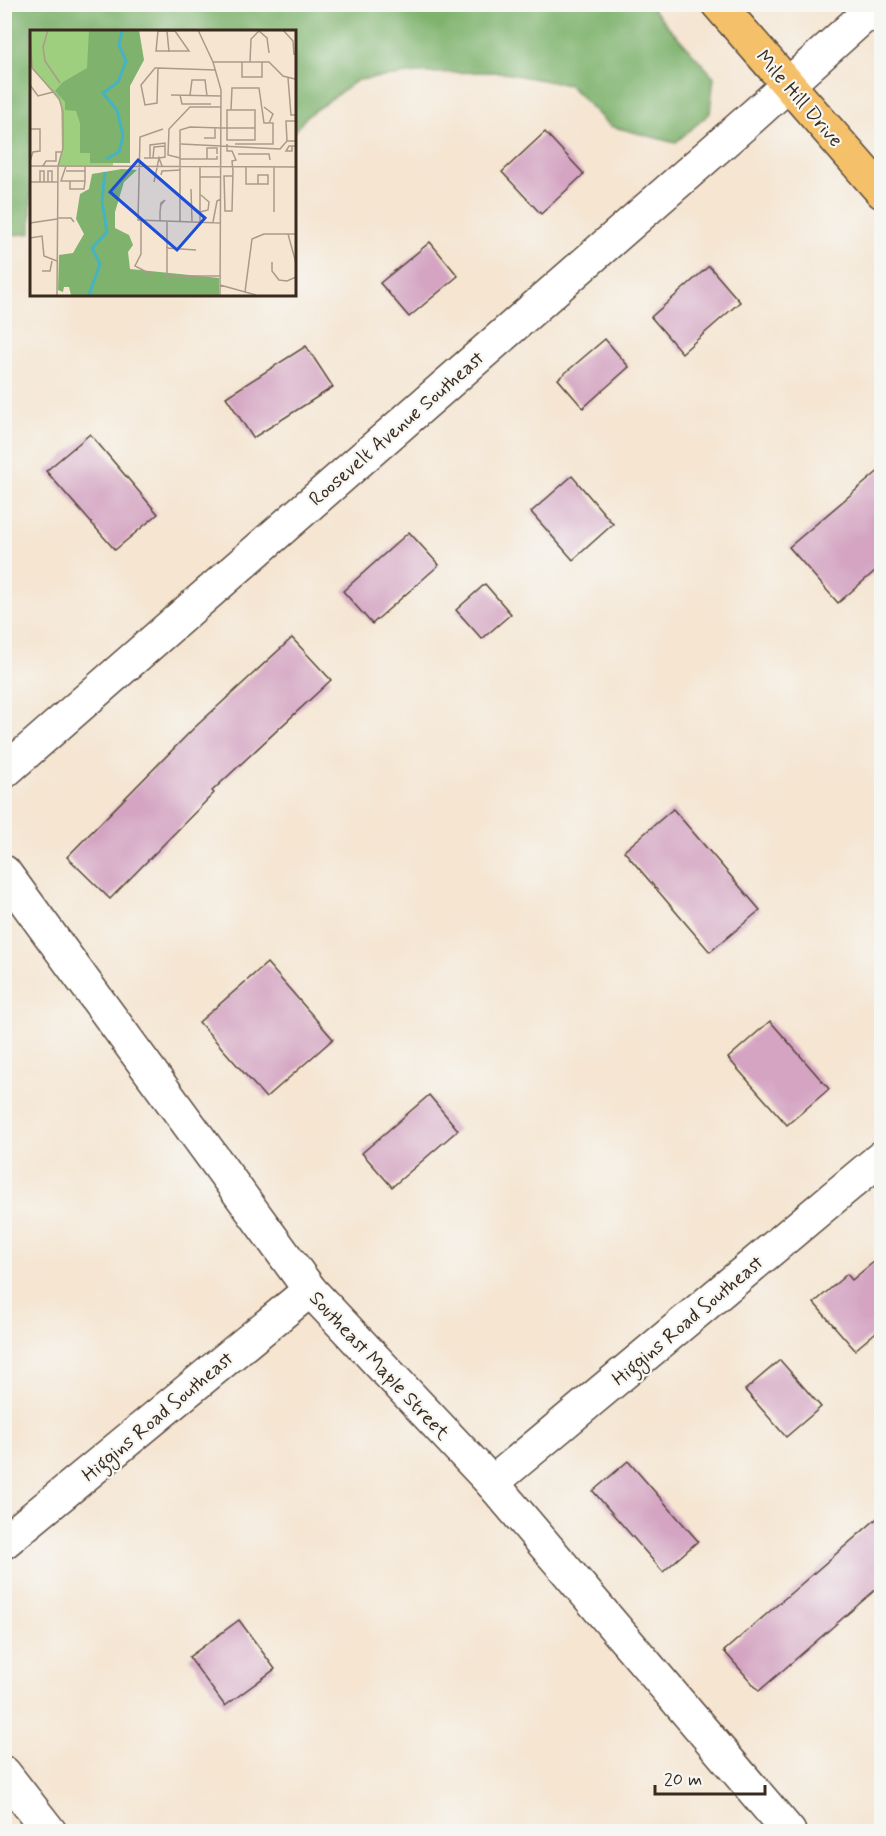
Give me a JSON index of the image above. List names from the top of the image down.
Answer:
{
  "streets": {
    "main road": ["Mile Hill Drive"],
    "street": ["Roosevelt Avenue Southeast", "Higgins Road Southeast", "Southeast Maple Street"]
  },
  "crossings": [
    ["Mile Hill Drive", "Roosevelt Avenue Southeast"],
    ["Higgins Road Southeast", "Southeast Maple Street"]
  ],
  "scale_bar": "20 m"
}
